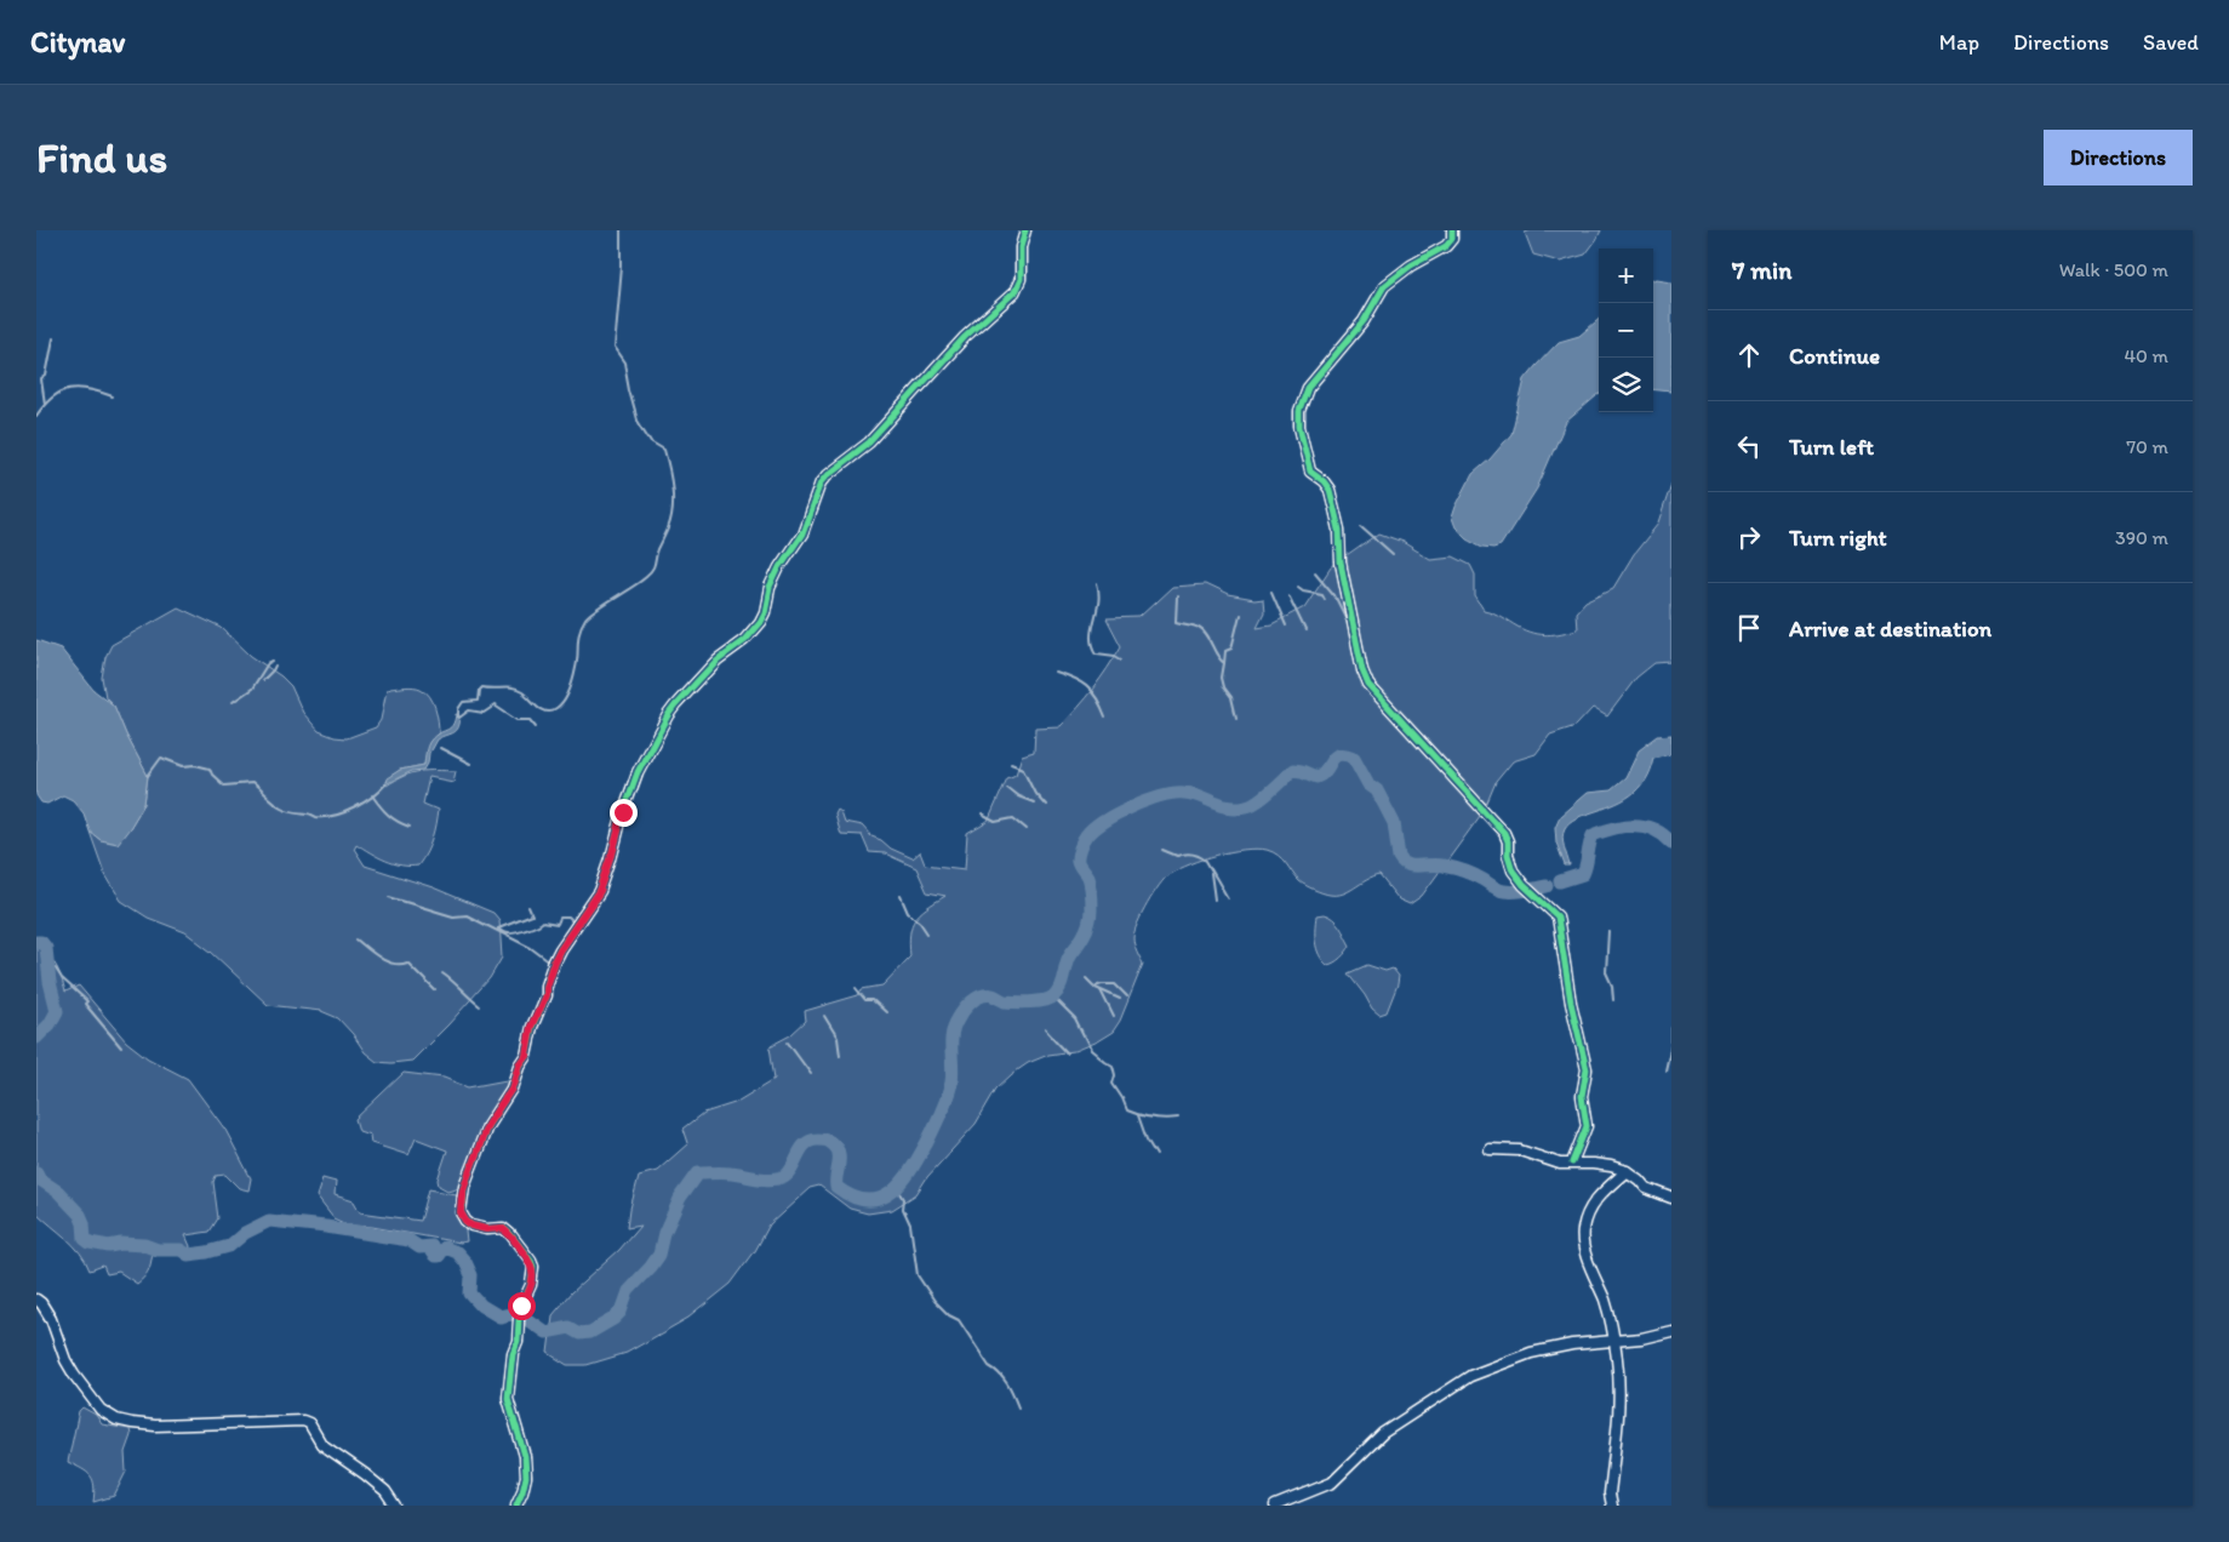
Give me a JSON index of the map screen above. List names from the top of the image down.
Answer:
{
  "page": {
    "header": "Citynav",
    "nav": ["Map", "Directions", "Saved"],
    "buttons": "Directions",
    "title": "Find us",
    "heading": ["7 min", "Walk · 500 m"],
    "map_buttons": ["+", "−"],
    "list": [
      ["Continue", "40 m"],
      ["Turn left", "70 m"],
      ["Turn right", "390 m"],
      "Arrive at destination"
    ]
  }
}
